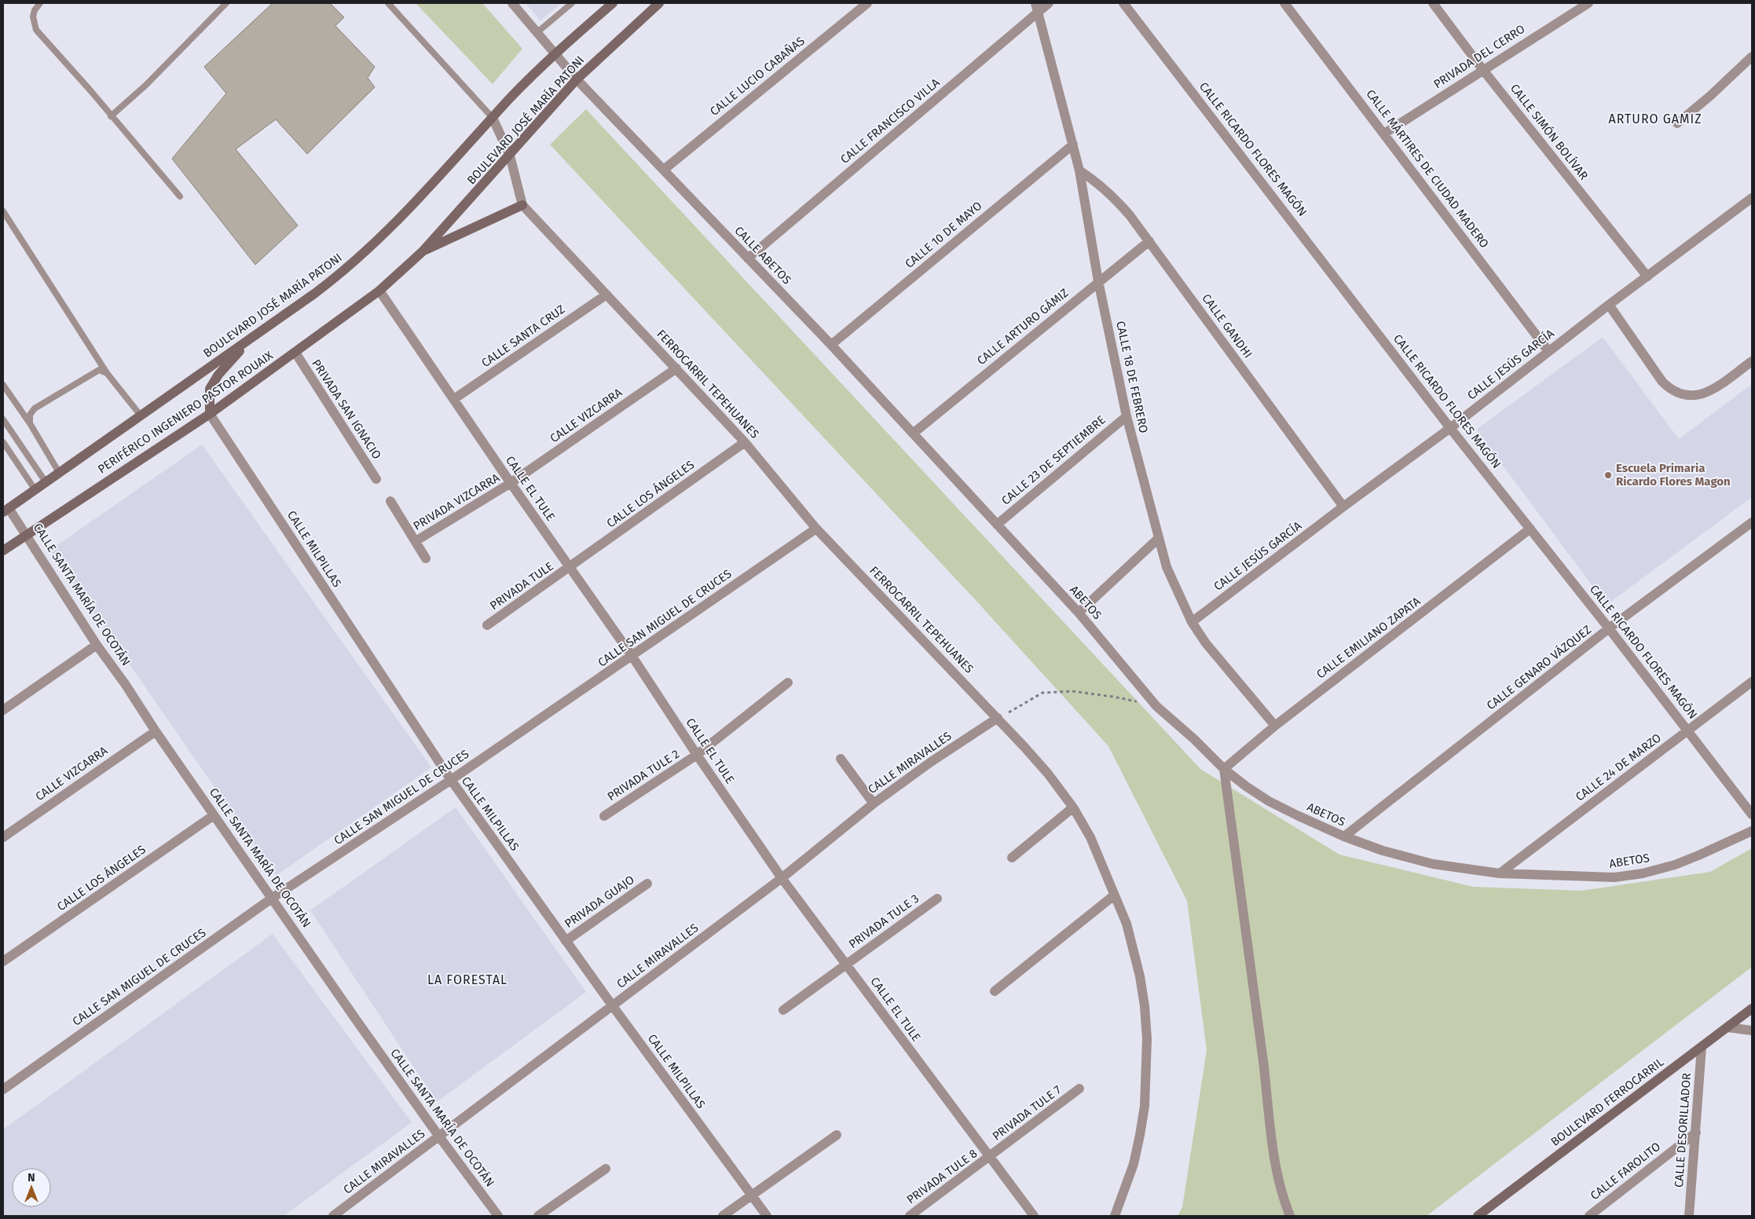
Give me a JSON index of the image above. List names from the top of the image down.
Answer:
{
  "streets": {
    "main road": ["BOULEVARD JOSÉ MARÍA PATONI", "PERIFÉRICO INGENIERO PASTOR ROUAIX", "BOULEVARD FERROCARRIL"],
    "street": [
      "PRIVADA DEL CERRO",
      "CALLE LUCIO CABAÑAS",
      "CALLE FRANCISCO VILLA",
      "CALLE SIMÓN BOLÍVAR",
      "CALLE RICARDO FLORES MAGÓN",
      "CALLE MÁRTIRES DE CIUDAD MADERO",
      "CALLE 10 DE MAYO",
      "CALLE ABETOS",
      "CALLE GANDHI",
      "CALLE ARTURO GÁMIZ",
      "CALLE SANTA CRUZ",
      "CALLE JESÚS GARCÍA",
      "CALLE 18 DE FEBRERO",
      "FERROCARRIL TEPEHUANES",
      "PRIVADA SAN IGNACIO",
      "CALLE VIZCARRA",
      "CALLE 23 DE SEPTIEMBRE",
      "CALLE EL TULE",
      "CALLE LOS ÁNGELES",
      "PRIVADA VIZCARRA",
      "CALLE MILPILLAS",
      "PRIVADA TULE",
      "CALLE SANTA MARÍA DE OCOTÁN",
      "ABETOS",
      "CALLE SAN MIGUEL DE CRUCES",
      "CALLE EMILIANO ZAPATA",
      "CALLE GENARO VÁZQUEZ",
      "CALLE MIRAVALLES",
      "CALLE 24 DE MARZO",
      "PRIVADA TULE 2",
      "PRIVADA GUAJO",
      "PRIVADA TULE 3",
      "PRIVADA TULE 7",
      "CALLE DESORILLADOR",
      "CALLE FAROLITO",
      "PRIVADA TULE 8"
    ]
  },
  "crossings": [
    ["PRIVADA DEL CERRO", "CALLE SIMÓN BOLÍVAR"],
    ["PRIVADA DEL CERRO", "CALLE MÁRTIRES DE CIUDAD MADERO"],
    ["CALLE LUCIO CABAÑAS", "CALLE ABETOS"],
    ["BOULEVARD JOSÉ MARÍA PATONI", "CALLE ABETOS"],
    ["BOULEVARD JOSÉ MARÍA PATONI", "FERROCARRIL TEPEHUANES"],
    ["BOULEVARD JOSÉ MARÍA PATONI", "PERIFÉRICO INGENIERO PASTOR ROUAIX"],
    ["BOULEVARD JOSÉ MARÍA PATONI", "CALLE EL TULE"],
    ["BOULEVARD JOSÉ MARÍA PATONI", "CALLE SANTA MARÍA DE OCOTÁN"],
    ["CALLE FRANCISCO VILLA", "CALLE ABETOS"],
    ["CALLE FRANCISCO VILLA", "CALLE 18 DE FEBRERO"],
    ["CALLE SIMÓN BOLÍVAR", "CALLE JESÚS GARCÍA"],
    ["CALLE RICARDO FLORES MAGÓN", "CALLE JESÚS GARCÍA"],
    ["CALLE RICARDO FLORES MAGÓN", "CALLE EMILIANO ZAPATA"],
    ["CALLE RICARDO FLORES MAGÓN", "CALLE GENARO VÁZQUEZ"],
    ["CALLE RICARDO FLORES MAGÓN", "CALLE 24 DE MARZO"],
    ["CALLE MÁRTIRES DE CIUDAD MADERO", "CALLE JESÚS GARCÍA"],
    ["CALLE 10 DE MAYO", "CALLE ABETOS"],
    ["CALLE 10 DE MAYO", "CALLE 18 DE FEBRERO"],
    ["CALLE ABETOS", "CALLE ARTURO GÁMIZ"],
    ["CALLE ABETOS", "CALLE 23 DE SEPTIEMBRE"],
    ["CALLE ABETOS", "ABETOS"],
    ["CALLE GANDHI", "CALLE ARTURO GÁMIZ"],
    ["CALLE GANDHI", "CALLE JESÚS GARCÍA"],
    ["CALLE GANDHI", "CALLE 18 DE FEBRERO"],
    ["CALLE ARTURO GÁMIZ", "CALLE 18 DE FEBRERO"],
    ["CALLE SANTA CRUZ", "FERROCARRIL TEPEHUANES"],
    ["CALLE SANTA CRUZ", "CALLE EL TULE"],
    ["CALLE JESÚS GARCÍA", "CALLE 18 DE FEBRERO"],
    ["CALLE 18 DE FEBRERO", "CALLE 23 DE SEPTIEMBRE"],
    ["CALLE 18 DE FEBRERO", "CALLE EMILIANO ZAPATA"],
    ["FERROCARRIL TEPEHUANES", "CALLE VIZCARRA"],
    ["FERROCARRIL TEPEHUANES", "CALLE LOS ÁNGELES"],
    ["FERROCARRIL TEPEHUANES", "CALLE SAN MIGUEL DE CRUCES"],
    ["FERROCARRIL TEPEHUANES", "CALLE MIRAVALLES"],
    ["PRIVADA SAN IGNACIO", "PERIFÉRICO INGENIERO PASTOR ROUAIX"],
    ["PERIFÉRICO INGENIERO PASTOR ROUAIX", "CALLE EL TULE"],
    ["PERIFÉRICO INGENIERO PASTOR ROUAIX", "CALLE MILPILLAS"],
    ["PERIFÉRICO INGENIERO PASTOR ROUAIX", "CALLE SANTA MARÍA DE OCOTÁN"],
    ["CALLE VIZCARRA", "CALLE EL TULE"],
    ["CALLE VIZCARRA", "PRIVADA VIZCARRA"],
    ["CALLE VIZCARRA", "CALLE SANTA MARÍA DE OCOTÁN"],
    ["CALLE 23 DE SEPTIEMBRE", "ABETOS"],
    ["CALLE EL TULE", "CALLE LOS ÁNGELES"],
    ["CALLE EL TULE", "PRIVADA VIZCARRA"],
    ["CALLE EL TULE", "PRIVADA TULE"],
    ["CALLE EL TULE", "CALLE SAN MIGUEL DE CRUCES"],
    ["CALLE EL TULE", "CALLE MIRAVALLES"],
    ["CALLE EL TULE", "PRIVADA TULE 2"],
    ["CALLE EL TULE", "PRIVADA TULE 3"],
    ["CALLE EL TULE", "PRIVADA TULE 7"],
    ["CALLE EL TULE", "PRIVADA TULE 8"],
    ["CALLE LOS ÁNGELES", "PRIVADA TULE"],
    ["CALLE LOS ÁNGELES", "CALLE SANTA MARÍA DE OCOTÁN"],
    ["CALLE MILPILLAS", "CALLE SAN MIGUEL DE CRUCES"],
    ["CALLE MILPILLAS", "CALLE MIRAVALLES"],
    ["CALLE MILPILLAS", "PRIVADA GUAJO"],
    ["CALLE SANTA MARÍA DE OCOTÁN", "CALLE SAN MIGUEL DE CRUCES"],
    ["CALLE SANTA MARÍA DE OCOTÁN", "CALLE MIRAVALLES"],
    ["ABETOS", "CALLE EMILIANO ZAPATA"],
    ["ABETOS", "CALLE GENARO VÁZQUEZ"],
    ["ABETOS", "CALLE 24 DE MARZO"],
    ["BOULEVARD FERROCARRIL", "CALLE DESORILLADOR"],
    ["PRIVADA TULE 7", "PRIVADA TULE 8"],
    ["CALLE DESORILLADOR", "CALLE FAROLITO"]
  ],
  "districts": ["ARTURO GAMIZ", "LA FORESTAL"],
  "places": ["Escuela Primaria Ricardo Flores Magon"],
  "north": "top"
}
